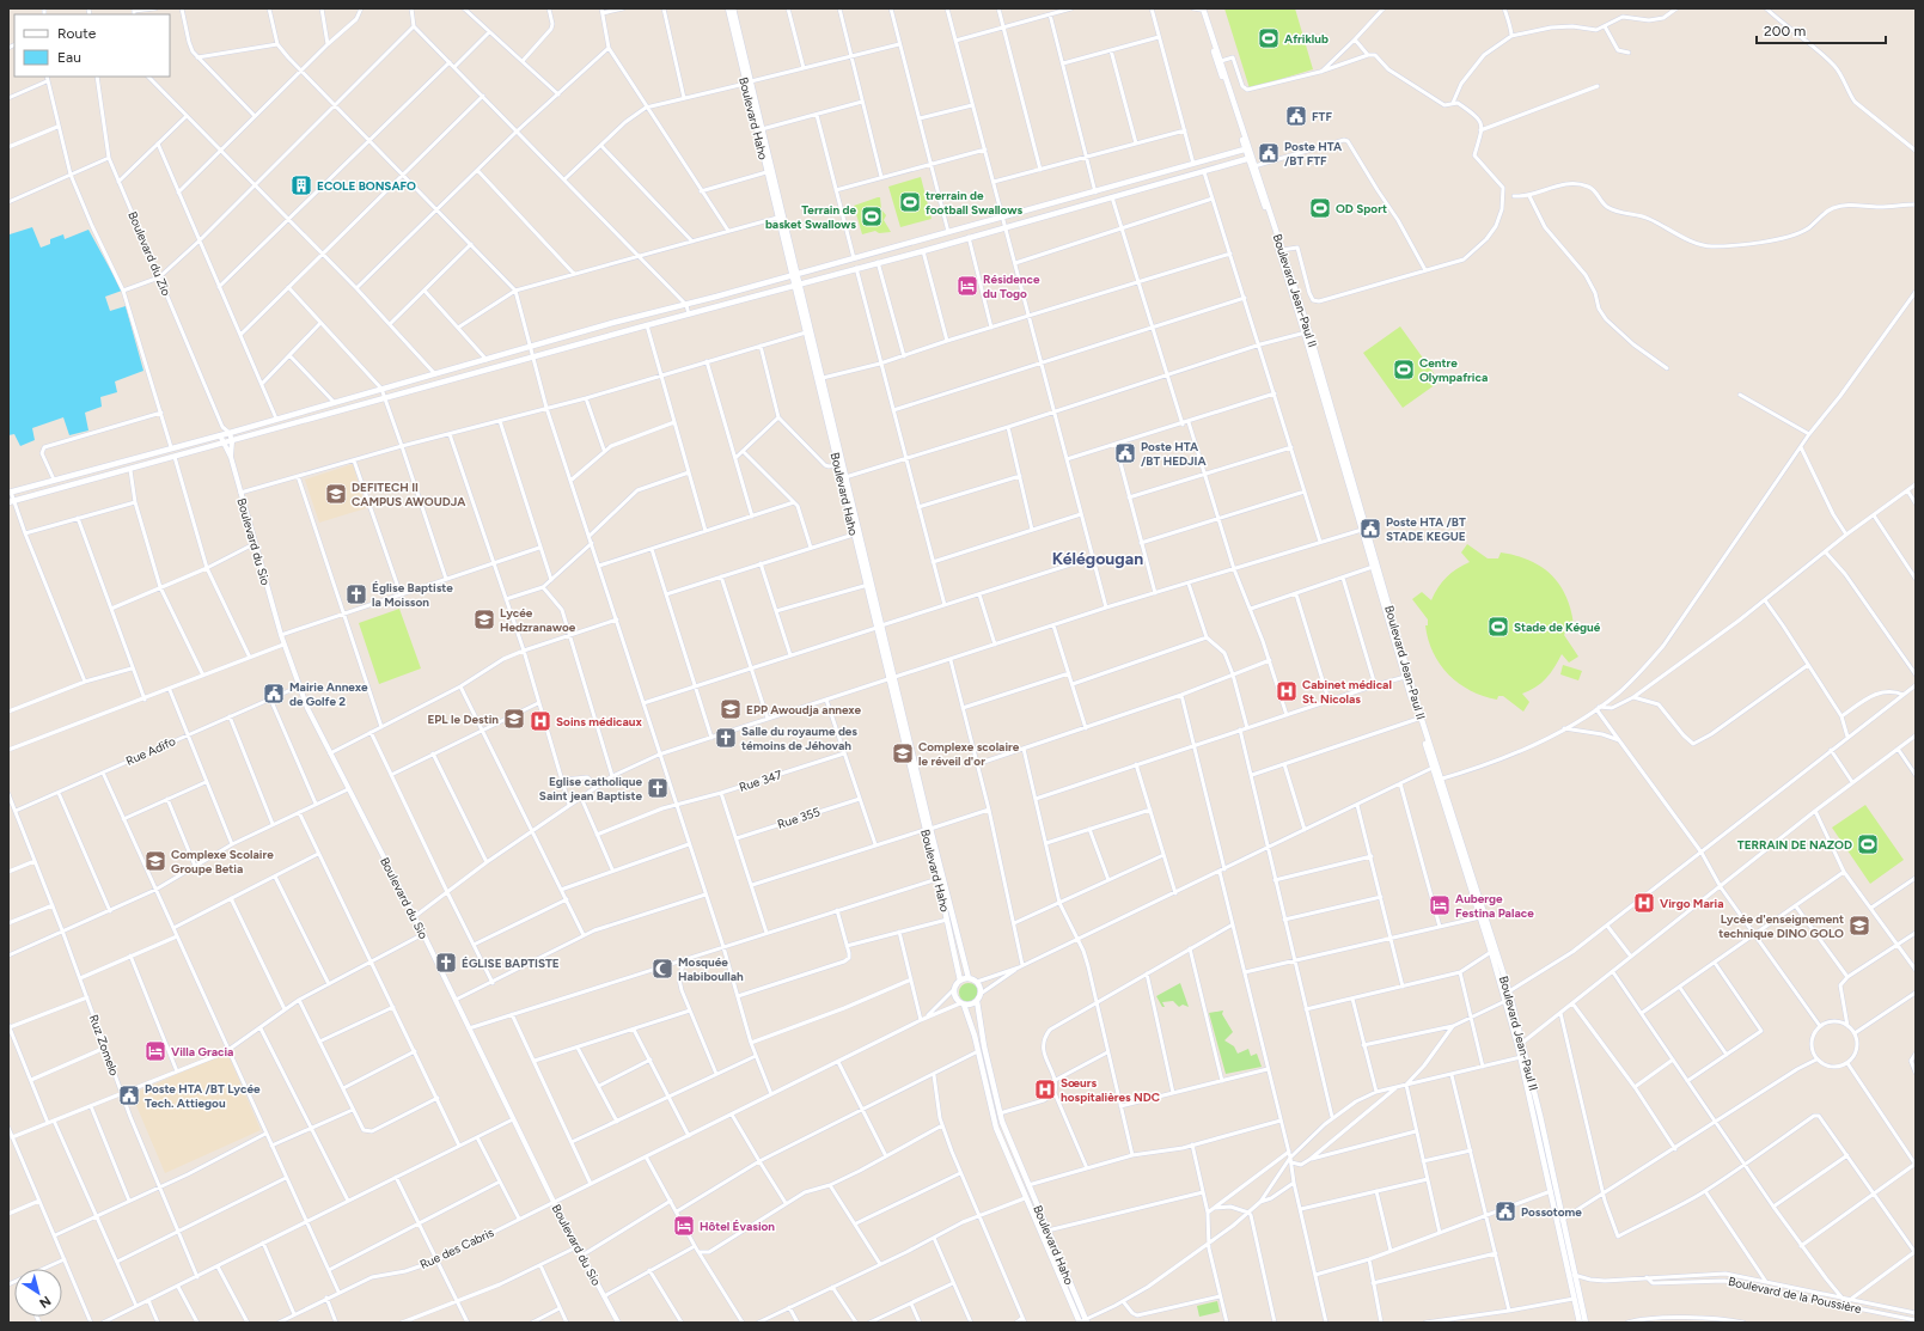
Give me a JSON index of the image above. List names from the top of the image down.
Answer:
{
  "streets": {
    "main road": ["Boulevard Haho", "Boulevard Jean-Paul II"],
    "street": [
      "Boulevard du Zio",
      "Boulevard du Sio",
      "Rue Adifo",
      "Rue 347",
      "Rue 355",
      "Ruz Zomelo",
      "Rue des Cabris",
      "Boulevard de la Poussière"
    ]
  },
  "crossings": [
    ["Boulevard Haho", "Rue des Cabris"],
    ["Boulevard du Zio", "Boulevard du Sio"],
    ["Boulevard Jean-Paul II", "Boulevard de la Poussière"],
    ["Boulevard du Sio", "Rue Adifo"],
    ["Boulevard du Sio", "Rue des Cabris"],
    ["Rue Adifo", "Ruz Zomelo"]
  ],
  "districts": ["Kélégougan"],
  "places": {
    "sports": [
      "Afriklub",
      "trerrain de football Swallows",
      "OD Sport",
      "Terrain de basket Swallows",
      "Centre Olympafrica",
      "Stade de Kégué",
      "TERRAIN DE NAZOD"
    ],
    "public building": [
      "FTF",
      "Poste HTA /BT FTF",
      "Poste HTA /BT HEDJIA",
      "Poste HTA /BT STADE KEGUE",
      "Mairie Annexe de Golfe 2",
      "Poste HTA /BT Lycée Tech. Attiegou",
      "Possotome"
    ],
    "building": ["ECOLE BONSAFO"],
    "hotel": [
      "Résidence du Togo",
      "Auberge Festina Palace",
      "Villa Gracia",
      "Hôtel Évasion"
    ],
    "school or university": [
      "DEFITECH II CAMPUS AWOUDJA",
      "Lycée Hedzranawoe",
      "EPP Awoudja annexe",
      "EPL le Destin",
      "Complexe scolaire le réveil d'or",
      "Complexe Scolaire Groupe Betia",
      "Lycée d'enseignement technique DINO GOLO"
    ],
    "church": [
      "Église Baptiste la Moisson",
      "Salle du royaume des témoins de Jéhovah",
      "Eglise catholique Saint jean Baptiste",
      "ÉGLISE BAPTISTE"
    ],
    "hospital": [
      "Cabinet médical St. Nicolas",
      "Soins médicaux",
      "Virgo Maria",
      "Sœurs hospitalières NDC"
    ],
    "mosque": ["Mosquée Habiboullah"]
  },
  "legend": ["Route", "Eau"],
  "scale_bar": "200 m",
  "north": "bottom right"
}
